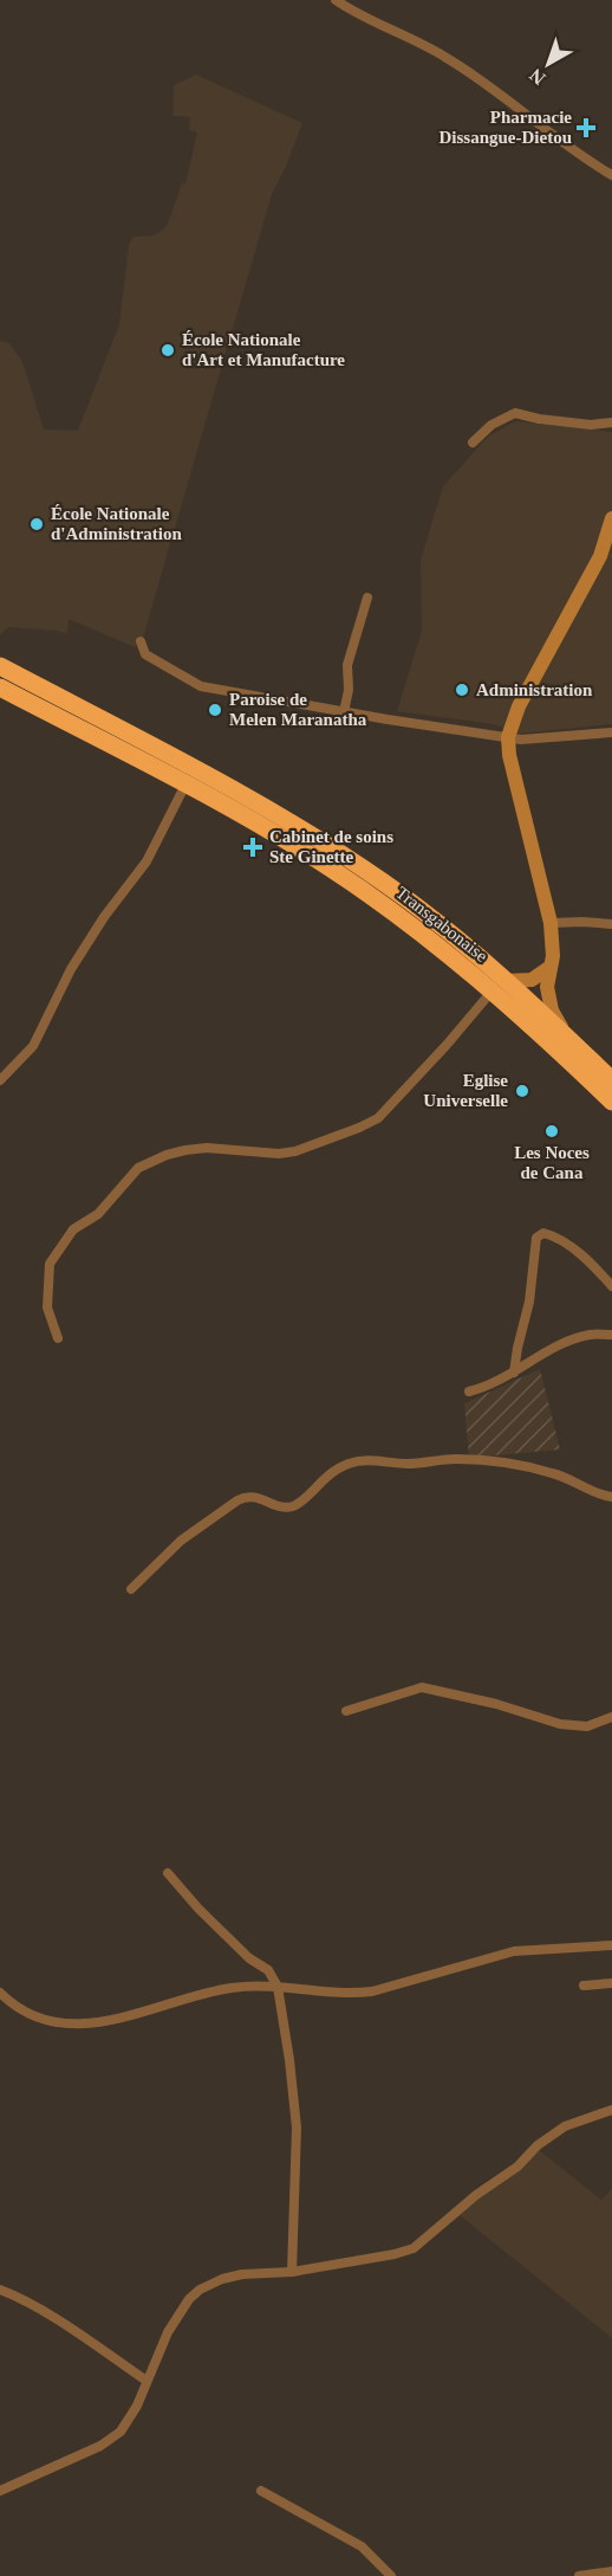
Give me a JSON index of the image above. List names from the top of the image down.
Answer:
{
  "streets": {
    "highway": ["Transgabonaise"]
  },
  "places": {
    "health": ["Pharmacie Dissangue-Dietou", "Cabinet de soins Ste Ginette"],
    "other": [
      "École Nationale d'Art et Manufacture",
      "École Nationale d'Administration",
      "Administration",
      "Paroise de Melen Maranatha",
      "Eglise Universelle",
      "Les Noces de Cana"
    ]
  },
  "north": "bottom left"
}
